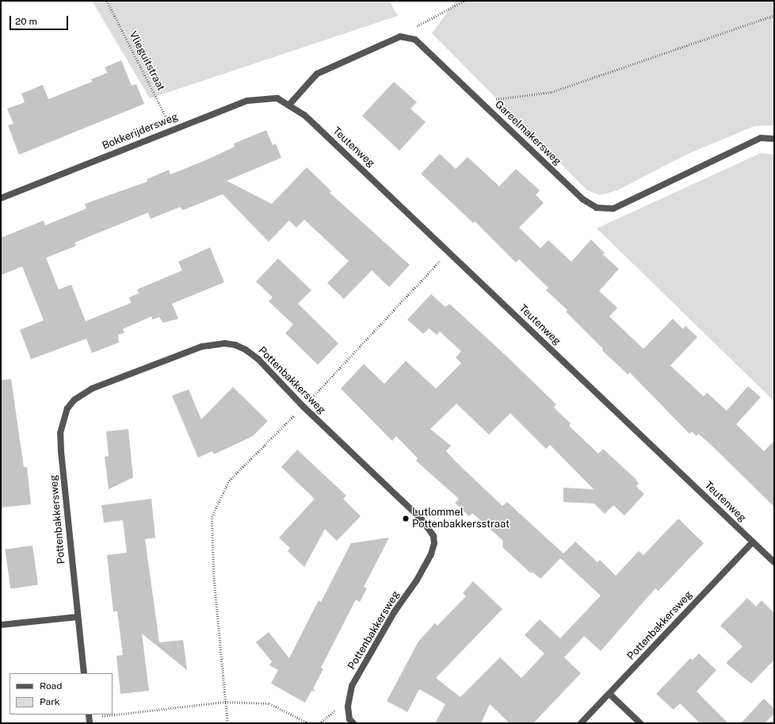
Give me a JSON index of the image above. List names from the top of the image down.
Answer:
{
  "streets": {
    "street": [
      "Bokkerijdersweg",
      "Gareelmakersweg",
      "Teutenweg",
      "Pottenbakkersweg"
    ],
    "path": ["Vlieguitstraat"]
  },
  "crossings": [
    ["Vlieguitstraat", "Bokkerijdersweg"],
    ["Bokkerijdersweg", "Teutenweg"],
    ["Teutenweg", "Pottenbakkersweg"]
  ],
  "places": ["Lutlommel Pottenbakkersstraat"],
  "legend": ["Road", "Park"],
  "scale_bar": "20 m"
}
